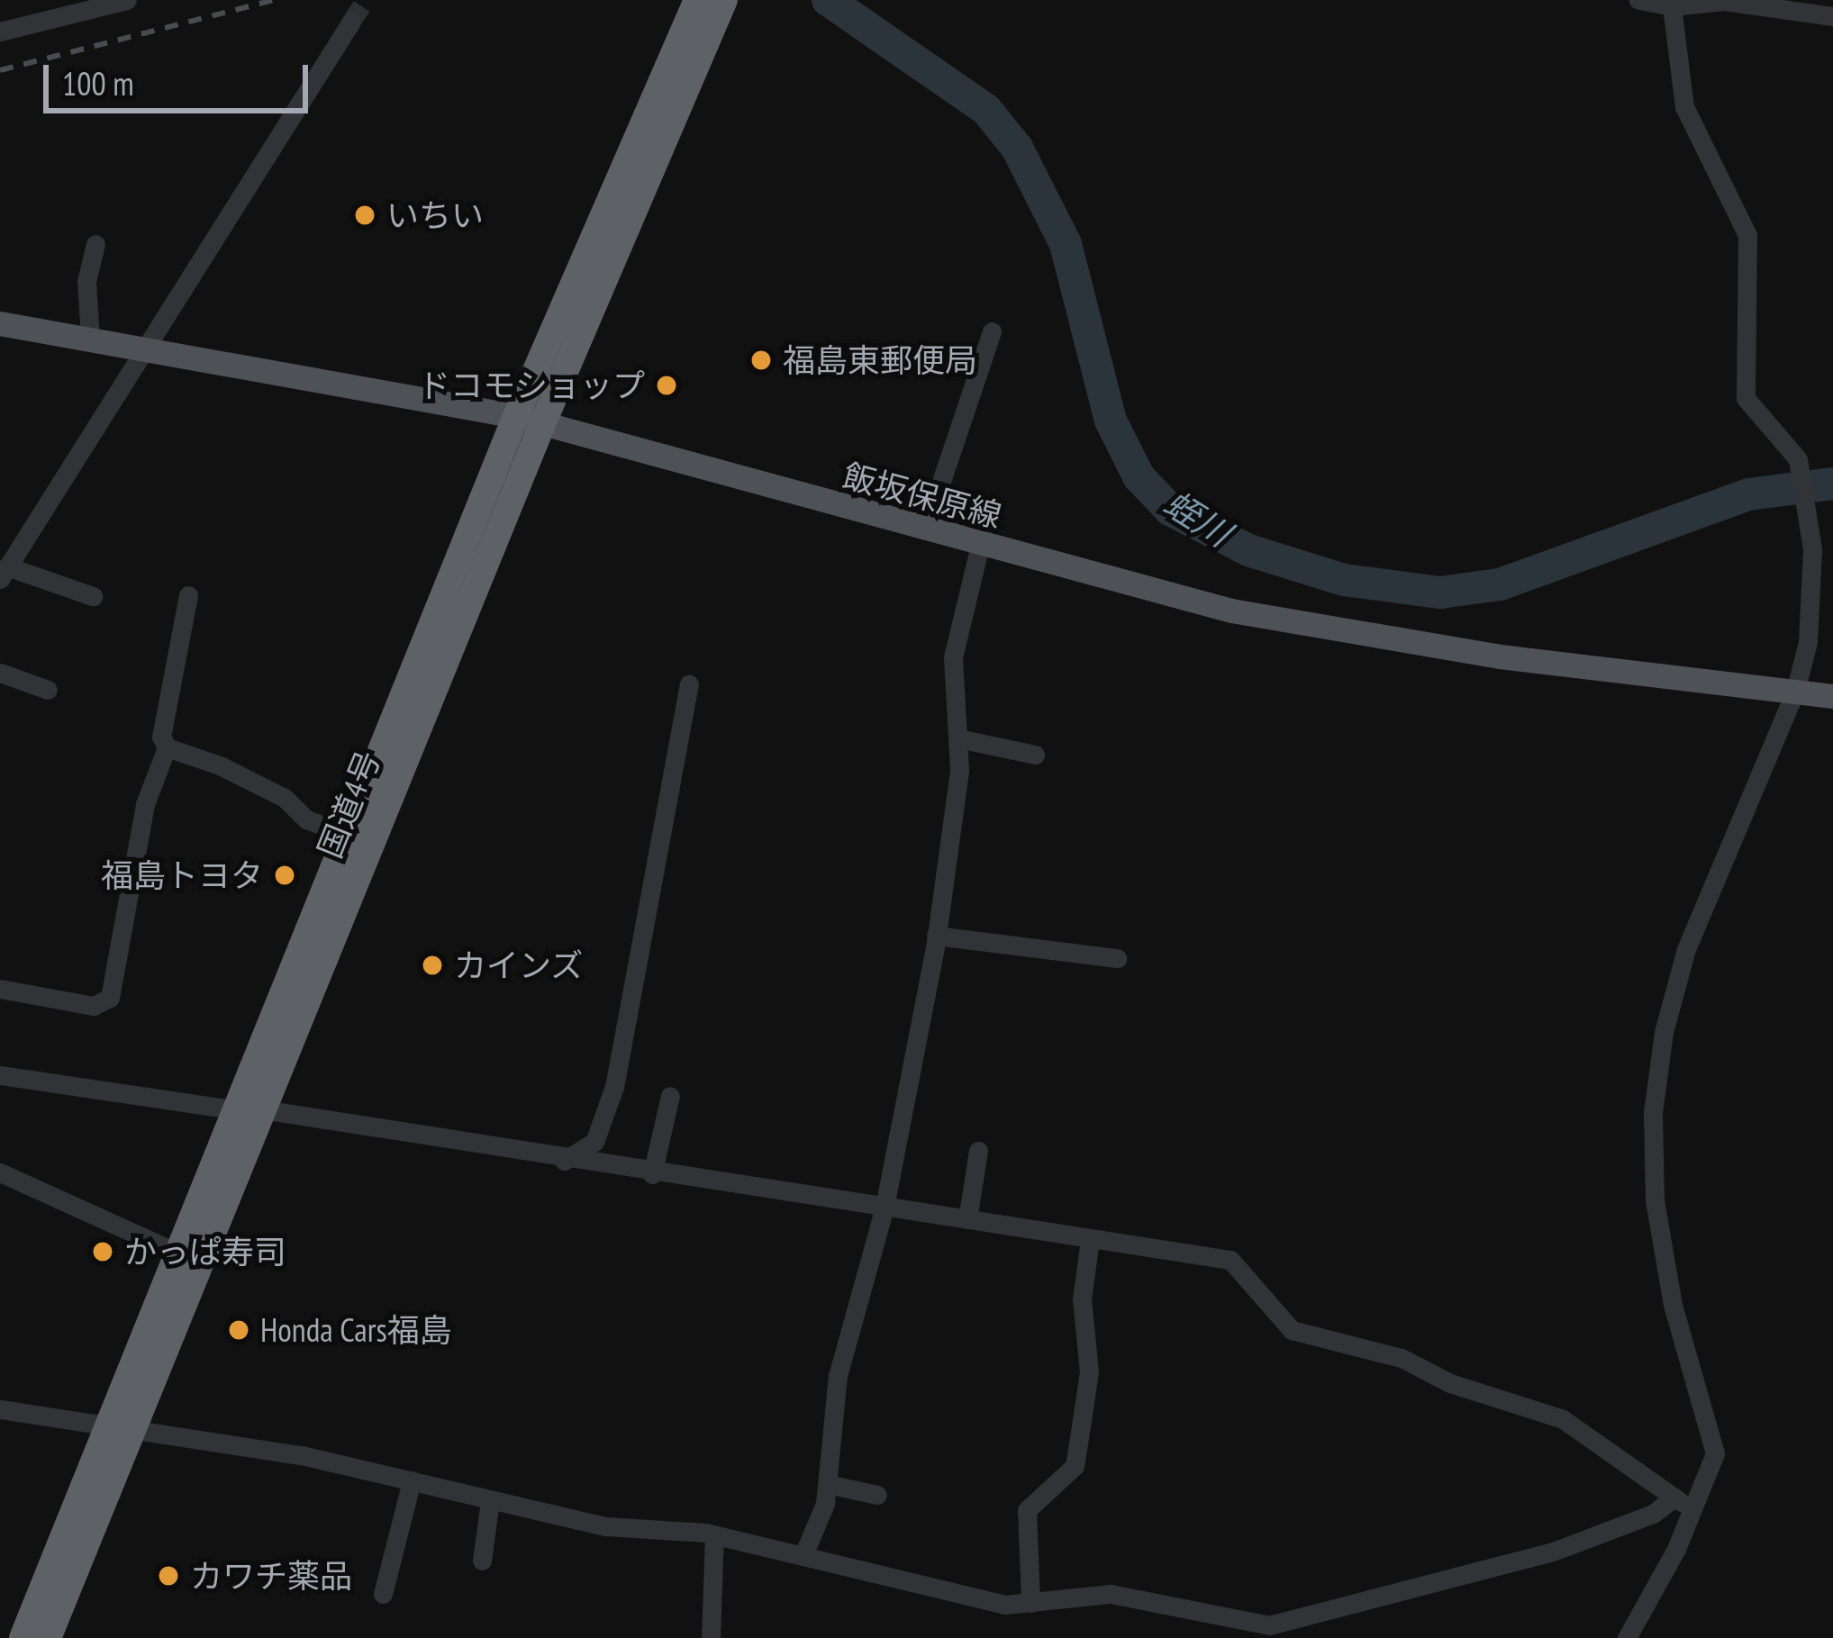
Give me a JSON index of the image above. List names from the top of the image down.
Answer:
{
  "streets": {
    "highway": ["国道4号"],
    "main road": ["飯坂保原線"]
  },
  "crossings": [
    ["飯坂保原線", "国道4号"]
  ],
  "water": ["蛭川"],
  "places": [
    "いちい",
    "福島東郵便局",
    "ドコモショップ",
    "福島トヨタ",
    "カインズ",
    "かっぱ寿司",
    "Honda Cars福島",
    "カワチ薬品"
  ],
  "scale_bar": "100 m"
}
